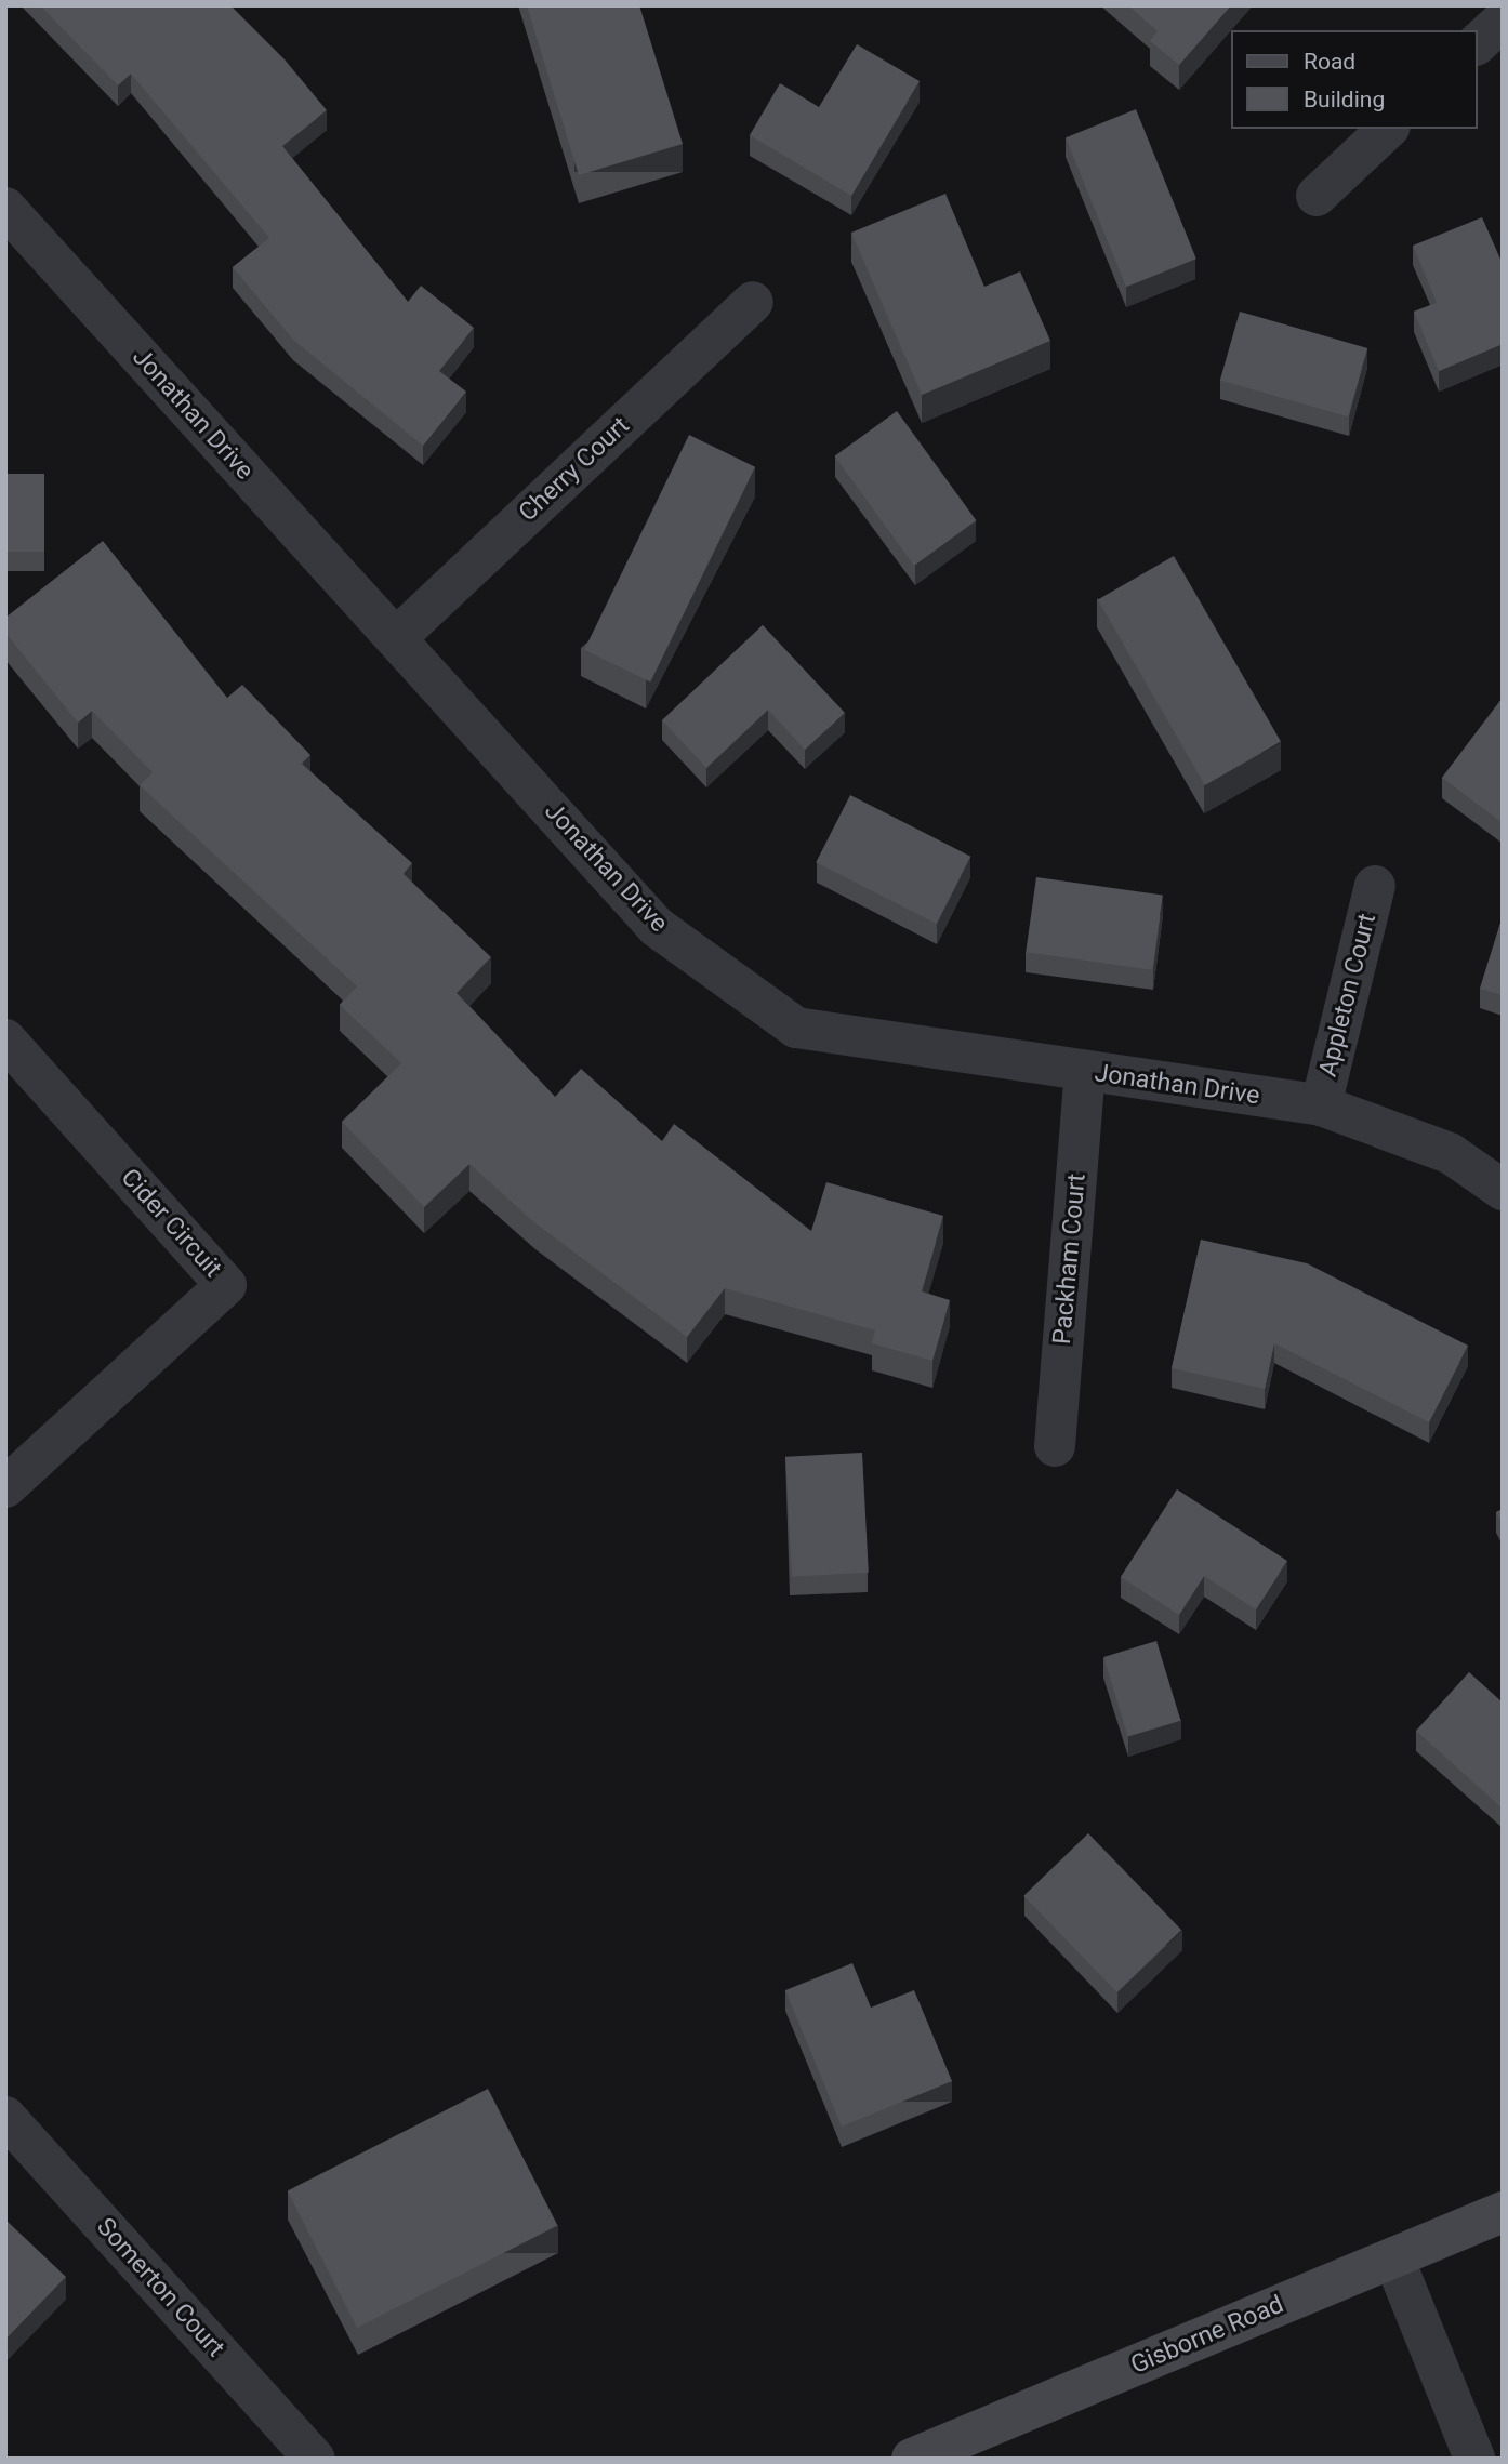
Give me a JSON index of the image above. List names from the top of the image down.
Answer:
{
  "streets": {
    "main road": ["Gisborne Road"],
    "street": [
      "Jonathan Drive",
      "Cherry Court",
      "Appleton Court",
      "Cider Circuit",
      "Packham Court",
      "Somerton Court"
    ]
  },
  "crossings": [
    ["Jonathan Drive", "Cherry Court"],
    ["Jonathan Drive", "Appleton Court"],
    ["Jonathan Drive", "Packham Court"]
  ],
  "legend": ["Road", "Building"]
}
